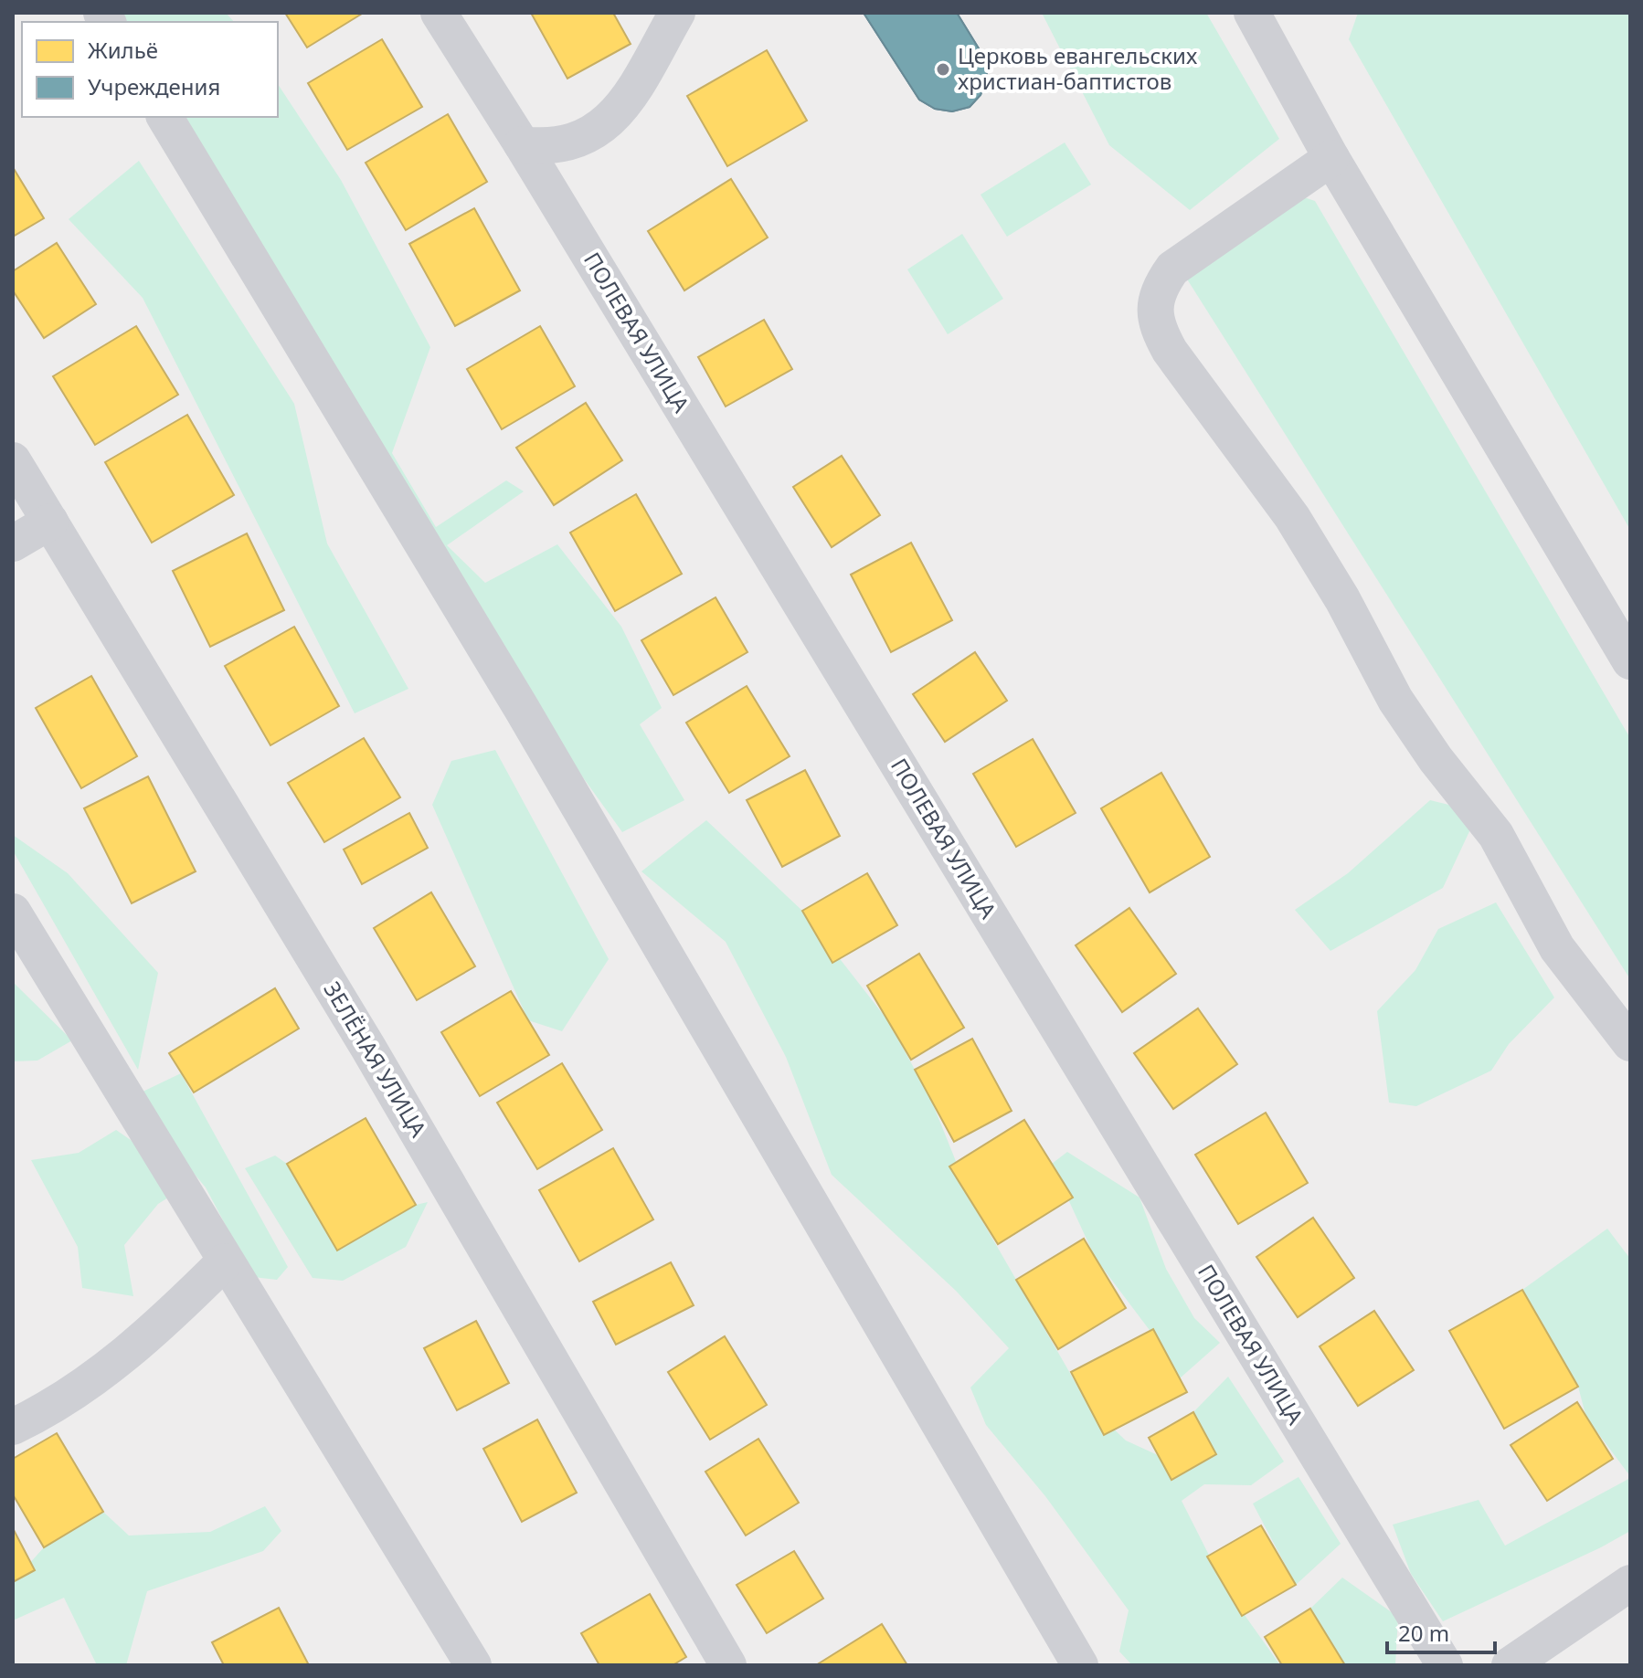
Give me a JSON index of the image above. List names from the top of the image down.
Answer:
{
  "streets": {
    "street": ["ПОЛЕВАЯ УЛИЦА", "ЗЕЛЁНАЯ УЛИЦА"]
  },
  "places": ["Церковь евангельских христиан-баптистов"],
  "legend": ["Жильё", "Учреждения"],
  "scale_bar": "20 m"
}
